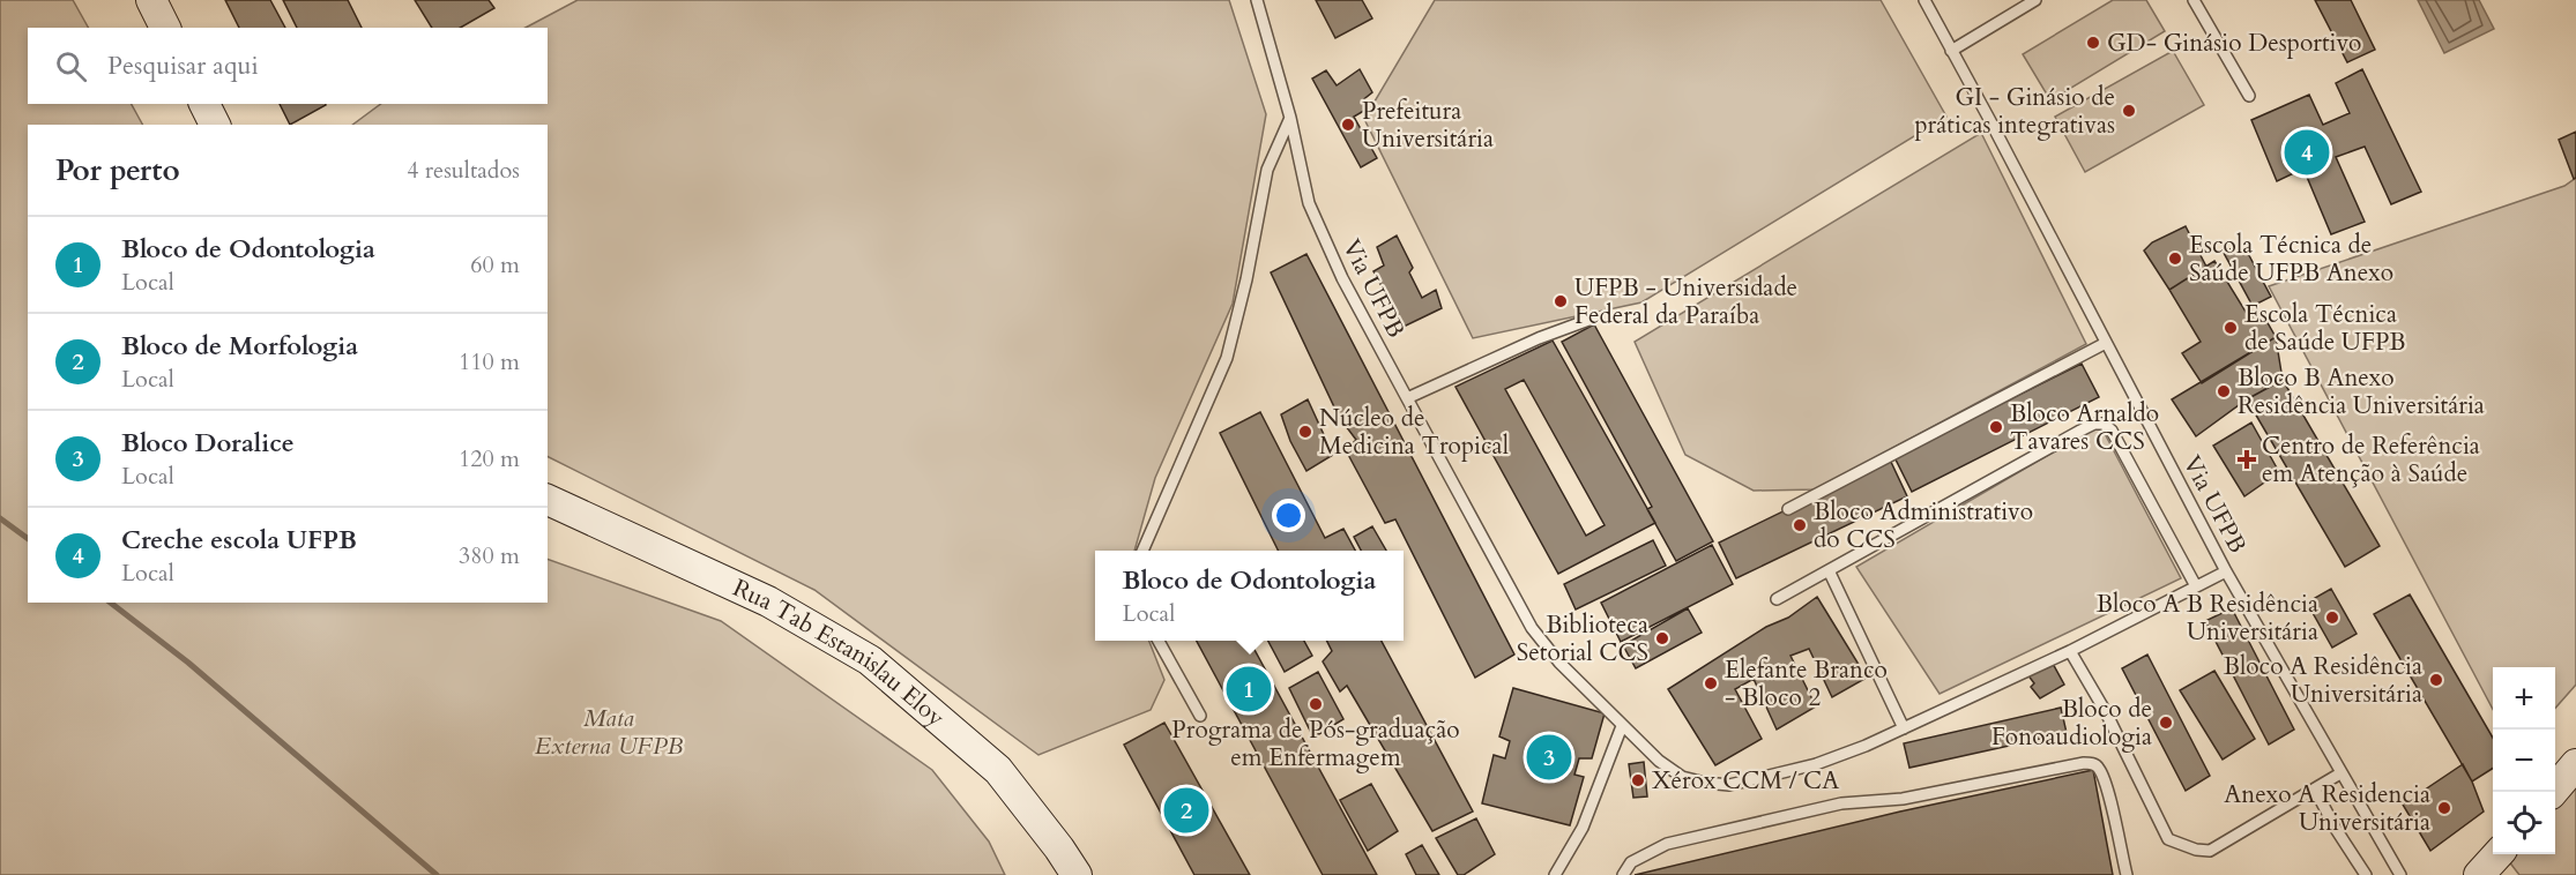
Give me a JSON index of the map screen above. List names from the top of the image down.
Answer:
{
  "streets": {
    "street": ["Rua Tab Estanislau Eloy"],
    "lane": ["Via UFPB"]
  },
  "parks": ["Mata Externa UFPB"],
  "places": {
    "other": [
      "GD- Ginásio Desportivo",
      "GI - Ginásio de práticas integrativas",
      "Prefeitura Universitária",
      "Escola Técnica de Saúde UFPB Anexo",
      "UFPB - Universidade Federal da Paraíba",
      "Escola Técnica de Saúde UFPB",
      "Bloco B Anexo Residência Universitária",
      "Bloco Arnaldo Tavares CCS",
      "Núcleo de Medicina Tropical",
      "Bloco Administrativo do CCS",
      "Bloco A B Residência Universitária",
      "Biblioteca Setorial CCS",
      "Bloco A Residência Universitária",
      "Elefante Branco - Bloco 2",
      "Programa de Pós-graduação em Enfermagem",
      "Bloco de Fonoaudiologia",
      "Xérox CCM / CA",
      "Anexo A Residencia Universitária"
    ],
    "health": ["Centro de Referência em Atenção à Saúde"]
  },
  "page": {
    "search": "Pesquisar aqui",
    "heading": ["Por perto", "4 resultados"],
    "pins": [
      "4",
      "1",
      "3",
      "2"
    ],
    "list": [
      {
        "mark": "1",
        "name": "Bloco de Odontologia",
        "note": "Local",
        "value": "60 m"
      },
      {
        "mark": "2",
        "name": "Bloco de Morfologia",
        "note": "Local",
        "value": "110 m"
      },
      {
        "mark": "3",
        "name": "Bloco Doralice",
        "note": "Local",
        "value": "120 m"
      },
      {
        "mark": "4",
        "name": "Creche escola UFPB",
        "note": "Local",
        "value": "380 m"
      }
    ],
    "popup": ["Bloco de Odontologia", "Local"],
    "map_buttons": ["+", "−"]
  }
}
